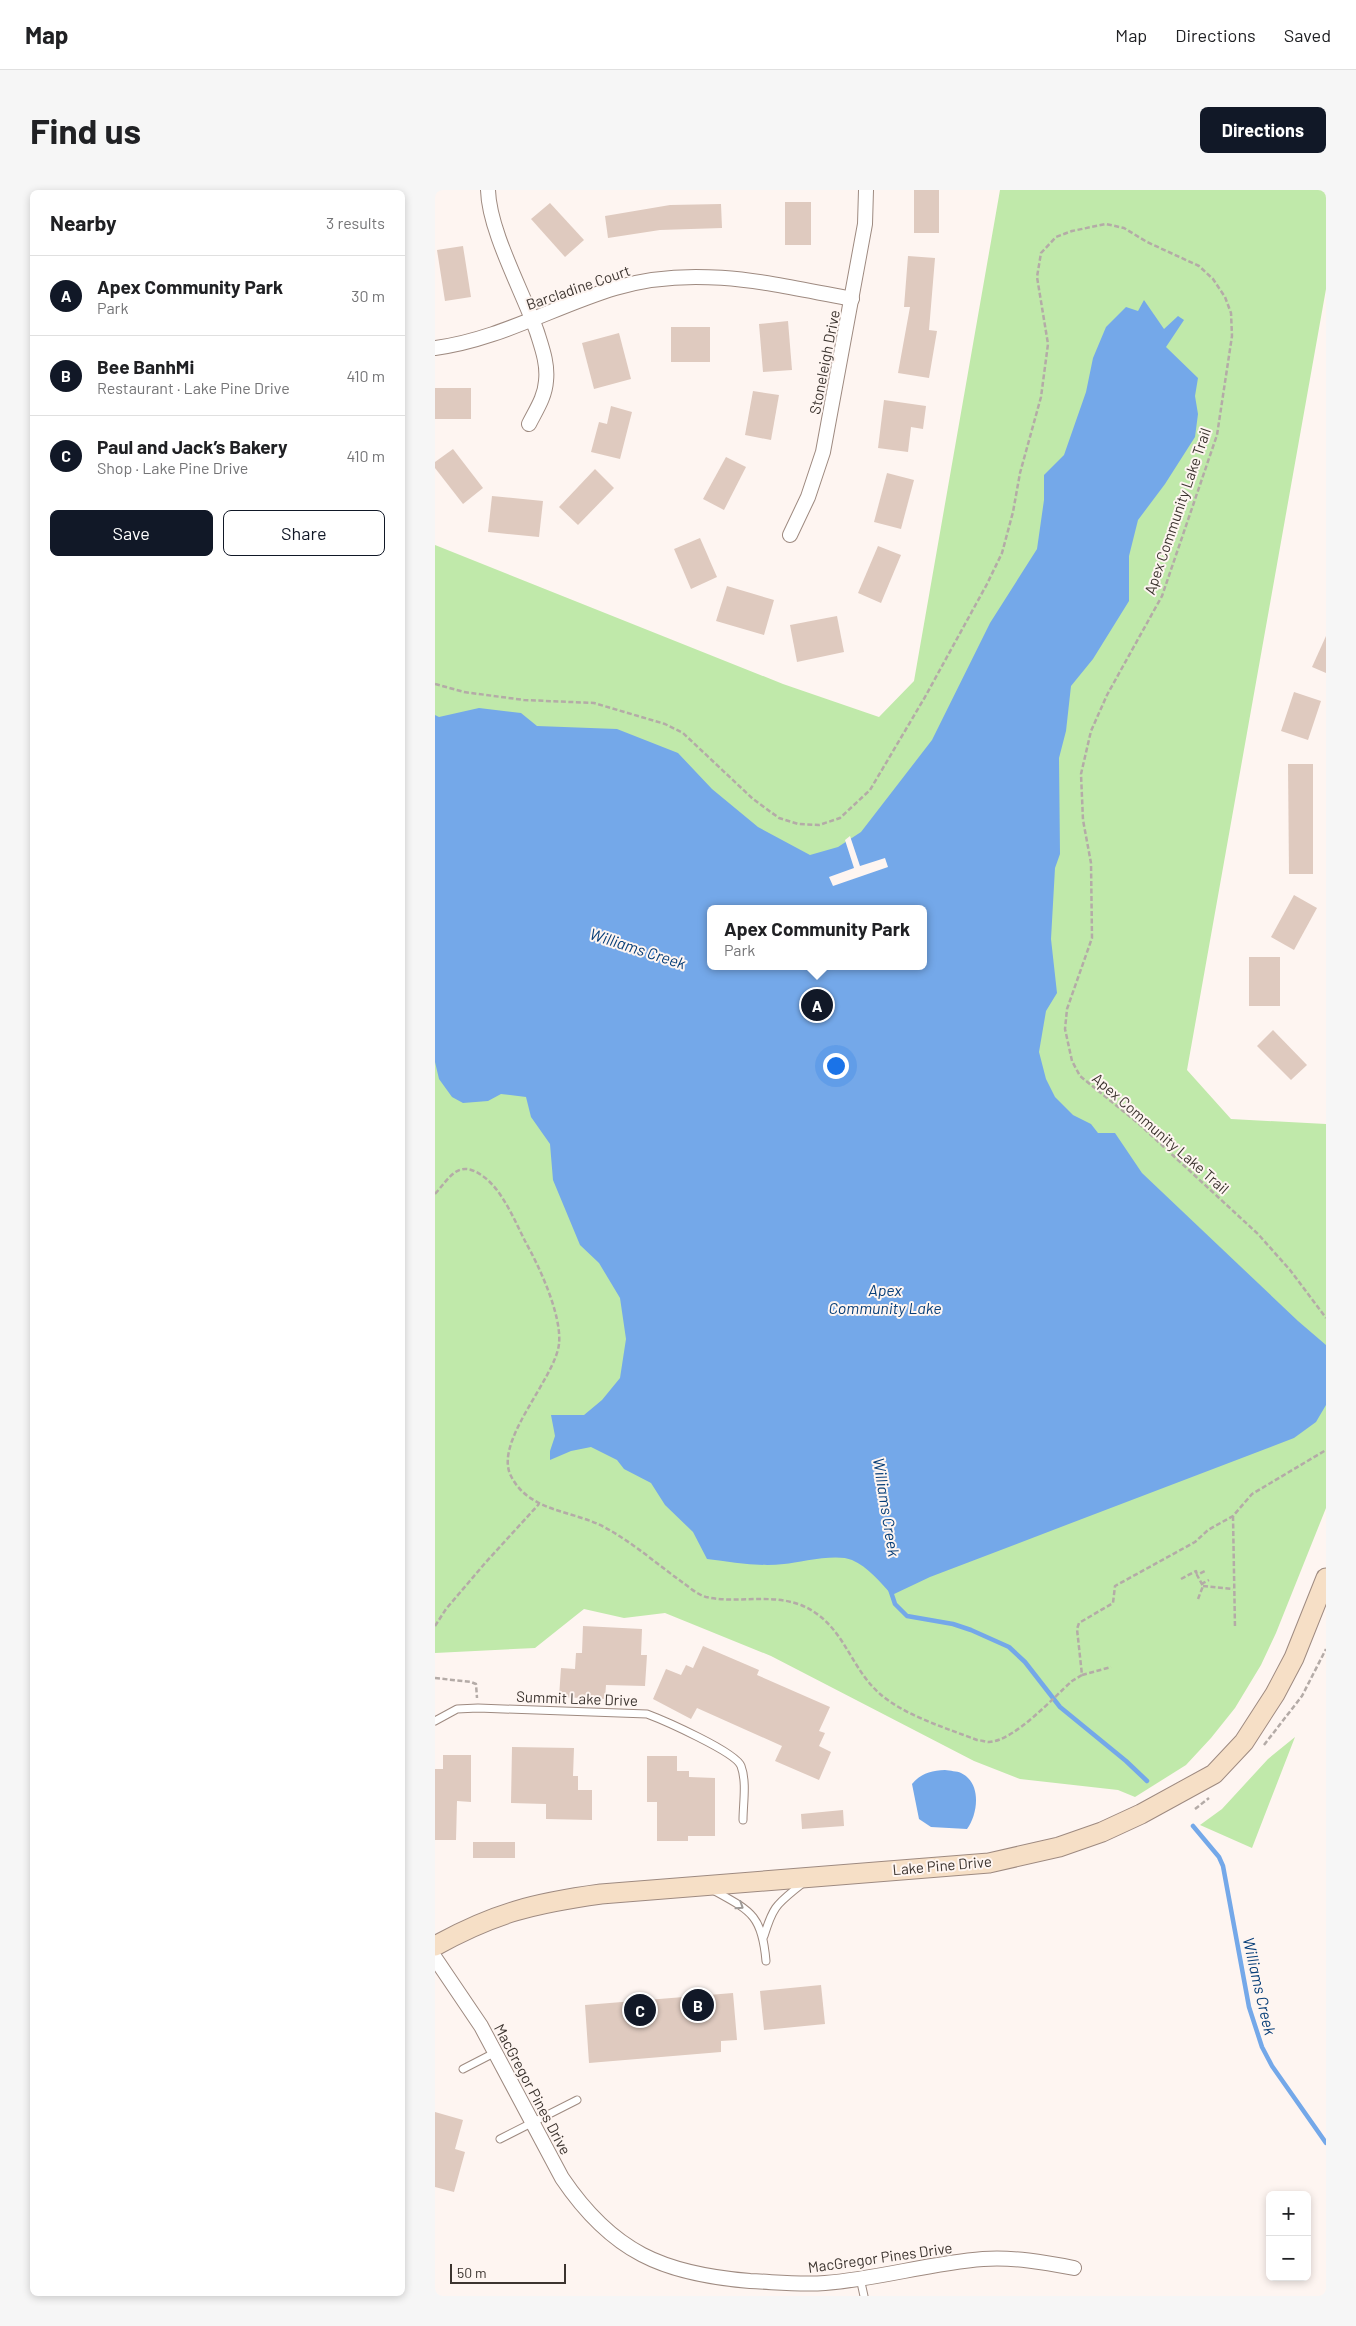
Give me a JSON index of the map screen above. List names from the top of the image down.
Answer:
{
  "streets": {
    "main road": ["Lake Pine Drive"],
    "street": ["Barcladine Court", "Stoneleigh Drive", "MacGregor Pines Drive"],
    "lane": ["Summit Lake Drive"],
    "path": ["Apex Community Lake Trail"]
  },
  "crossings": [
    ["Barcladine Court", "Stoneleigh Drive"]
  ],
  "water": ["Williams Creek", "Apex Community Lake"],
  "scale_bar": "50 m",
  "page": {
    "header": "Map",
    "nav": ["Map", "Directions", "Saved"],
    "buttons": [
      "Directions",
      ["Save", "Share"]
    ],
    "title": "Find us",
    "heading": ["Nearby", "3 results"],
    "list": [
      {
        "mark": "A",
        "name": "Apex Community Park",
        "note": "Park",
        "value": "30 m"
      },
      {
        "mark": "B",
        "name": "Bee BanhMi",
        "note": "Restaurant · Lake Pine Drive",
        "value": "410 m"
      },
      {
        "mark": "C",
        "name": "Paul and Jack’s Bakery",
        "note": "Shop · Lake Pine Drive",
        "value": "410 m"
      }
    ],
    "popup": ["Apex Community Park", "Park"],
    "pins": ["A", "B", "C"],
    "map_buttons": ["+", "−"],
    "scale": "50 m"
  }
}
